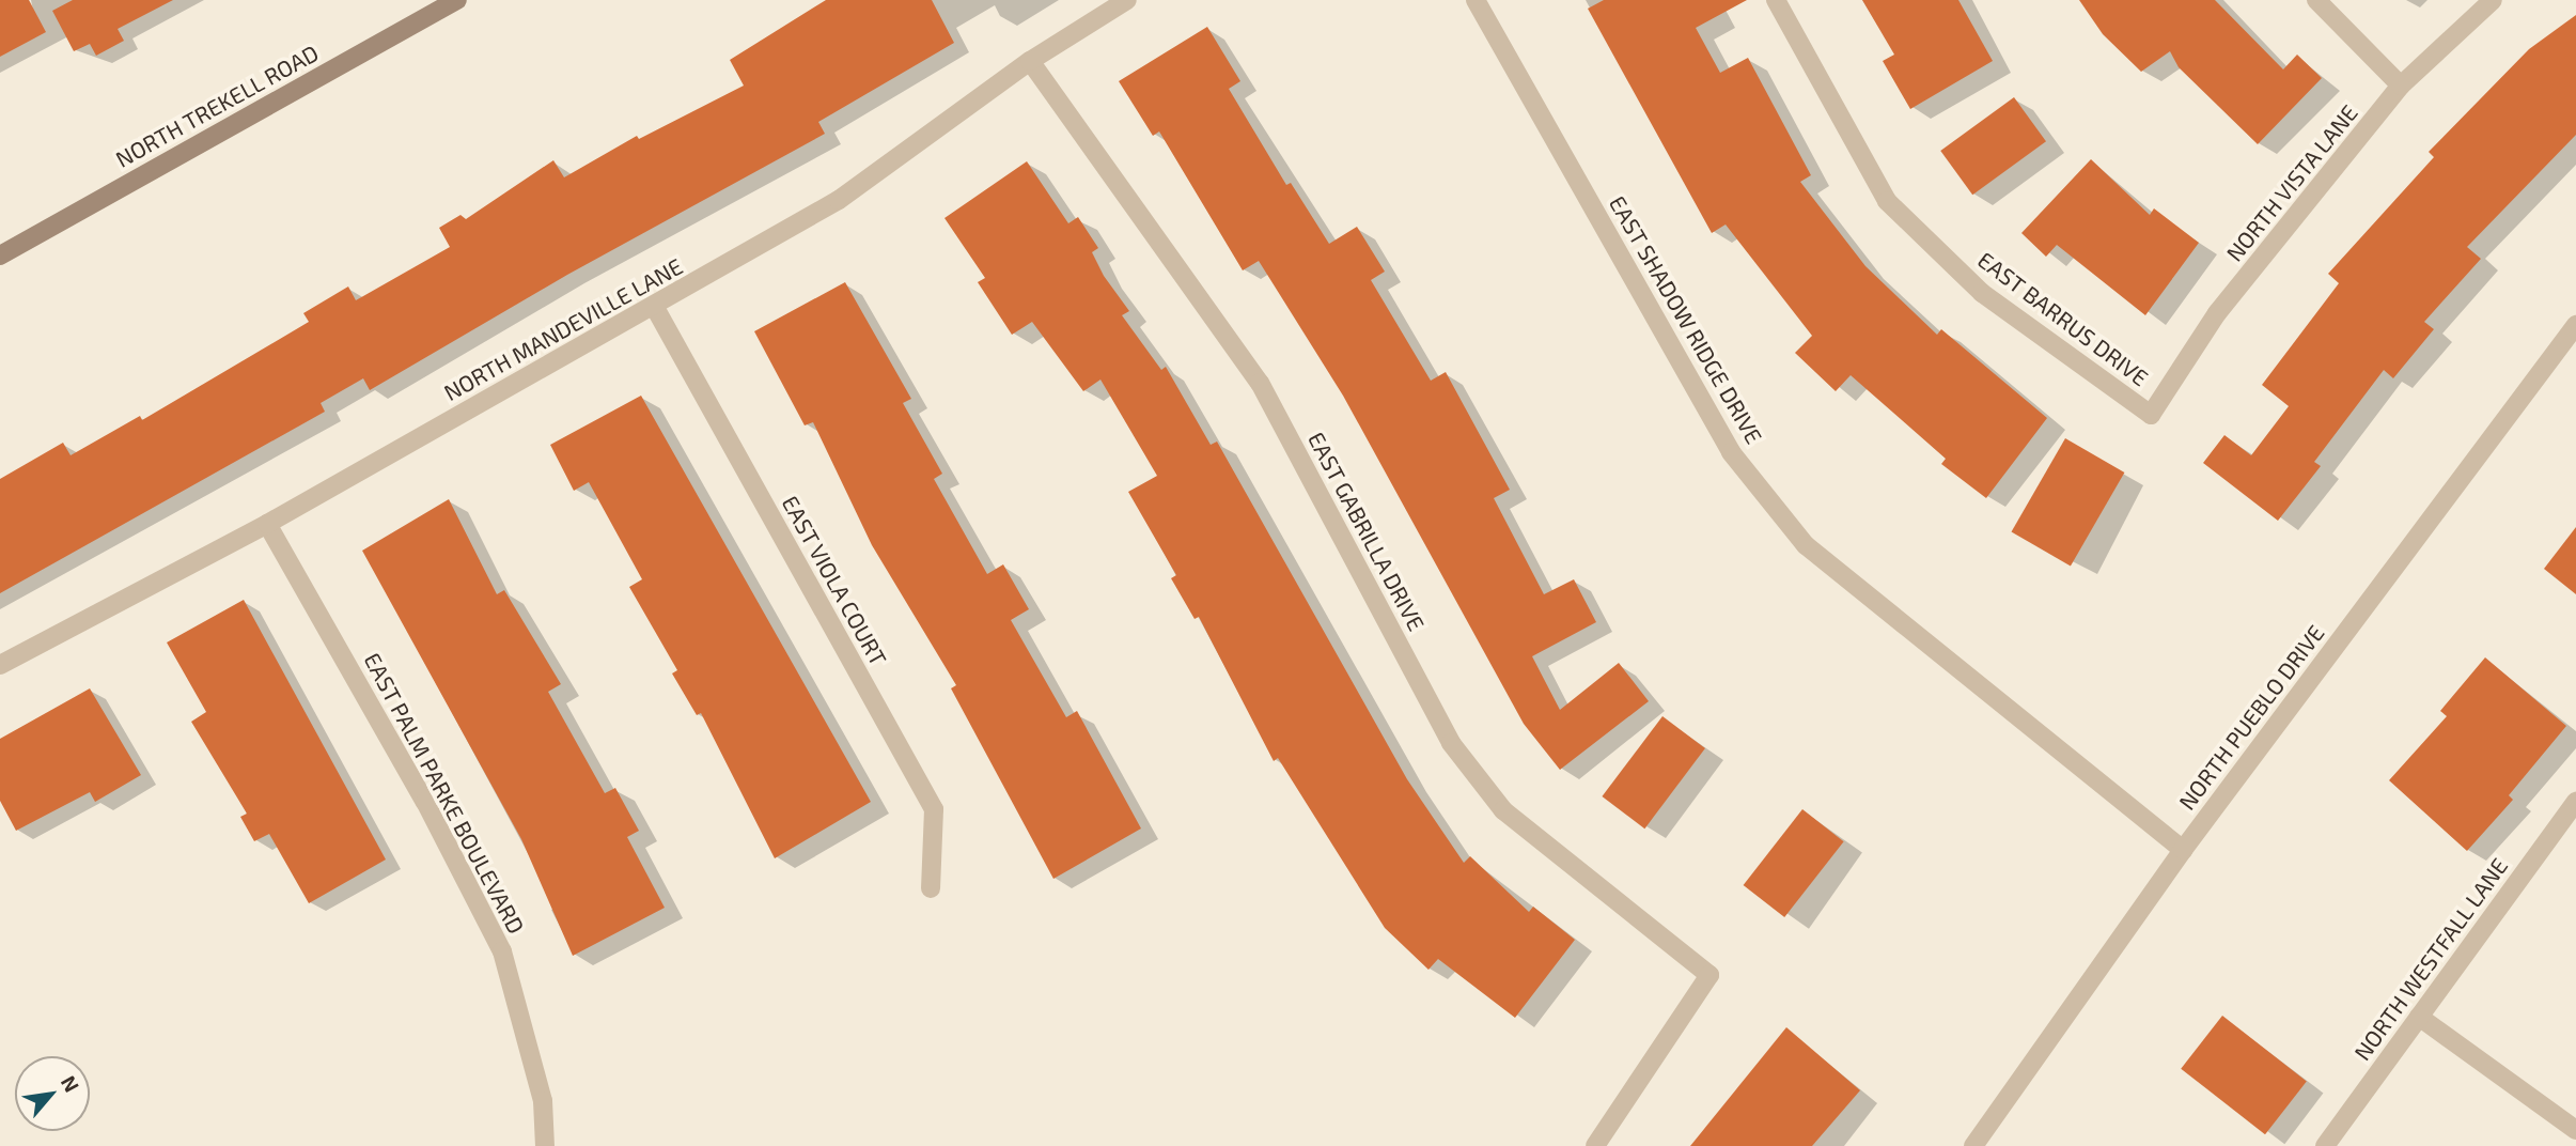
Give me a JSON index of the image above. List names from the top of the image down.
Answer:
{
  "streets": {
    "main road": ["NORTH TREKELL ROAD"],
    "street": [
      "NORTH VISTA LANE",
      "EAST BARRUS DRIVE",
      "EAST SHADOW RIDGE DRIVE",
      "NORTH MANDEVILLE LANE",
      "EAST GABRILLA DRIVE",
      "EAST VIOLA COURT",
      "NORTH PUEBLO DRIVE",
      "EAST PALM PARKE BOULEVARD",
      "NORTH WESTFALL LANE"
    ]
  },
  "crossings": [
    ["NORTH VISTA LANE", "EAST BARRUS DRIVE"],
    ["EAST SHADOW RIDGE DRIVE", "NORTH PUEBLO DRIVE"],
    ["NORTH MANDEVILLE LANE", "EAST GABRILLA DRIVE"],
    ["NORTH MANDEVILLE LANE", "EAST VIOLA COURT"],
    ["NORTH MANDEVILLE LANE", "EAST PALM PARKE BOULEVARD"]
  ],
  "north": "top right"
}
